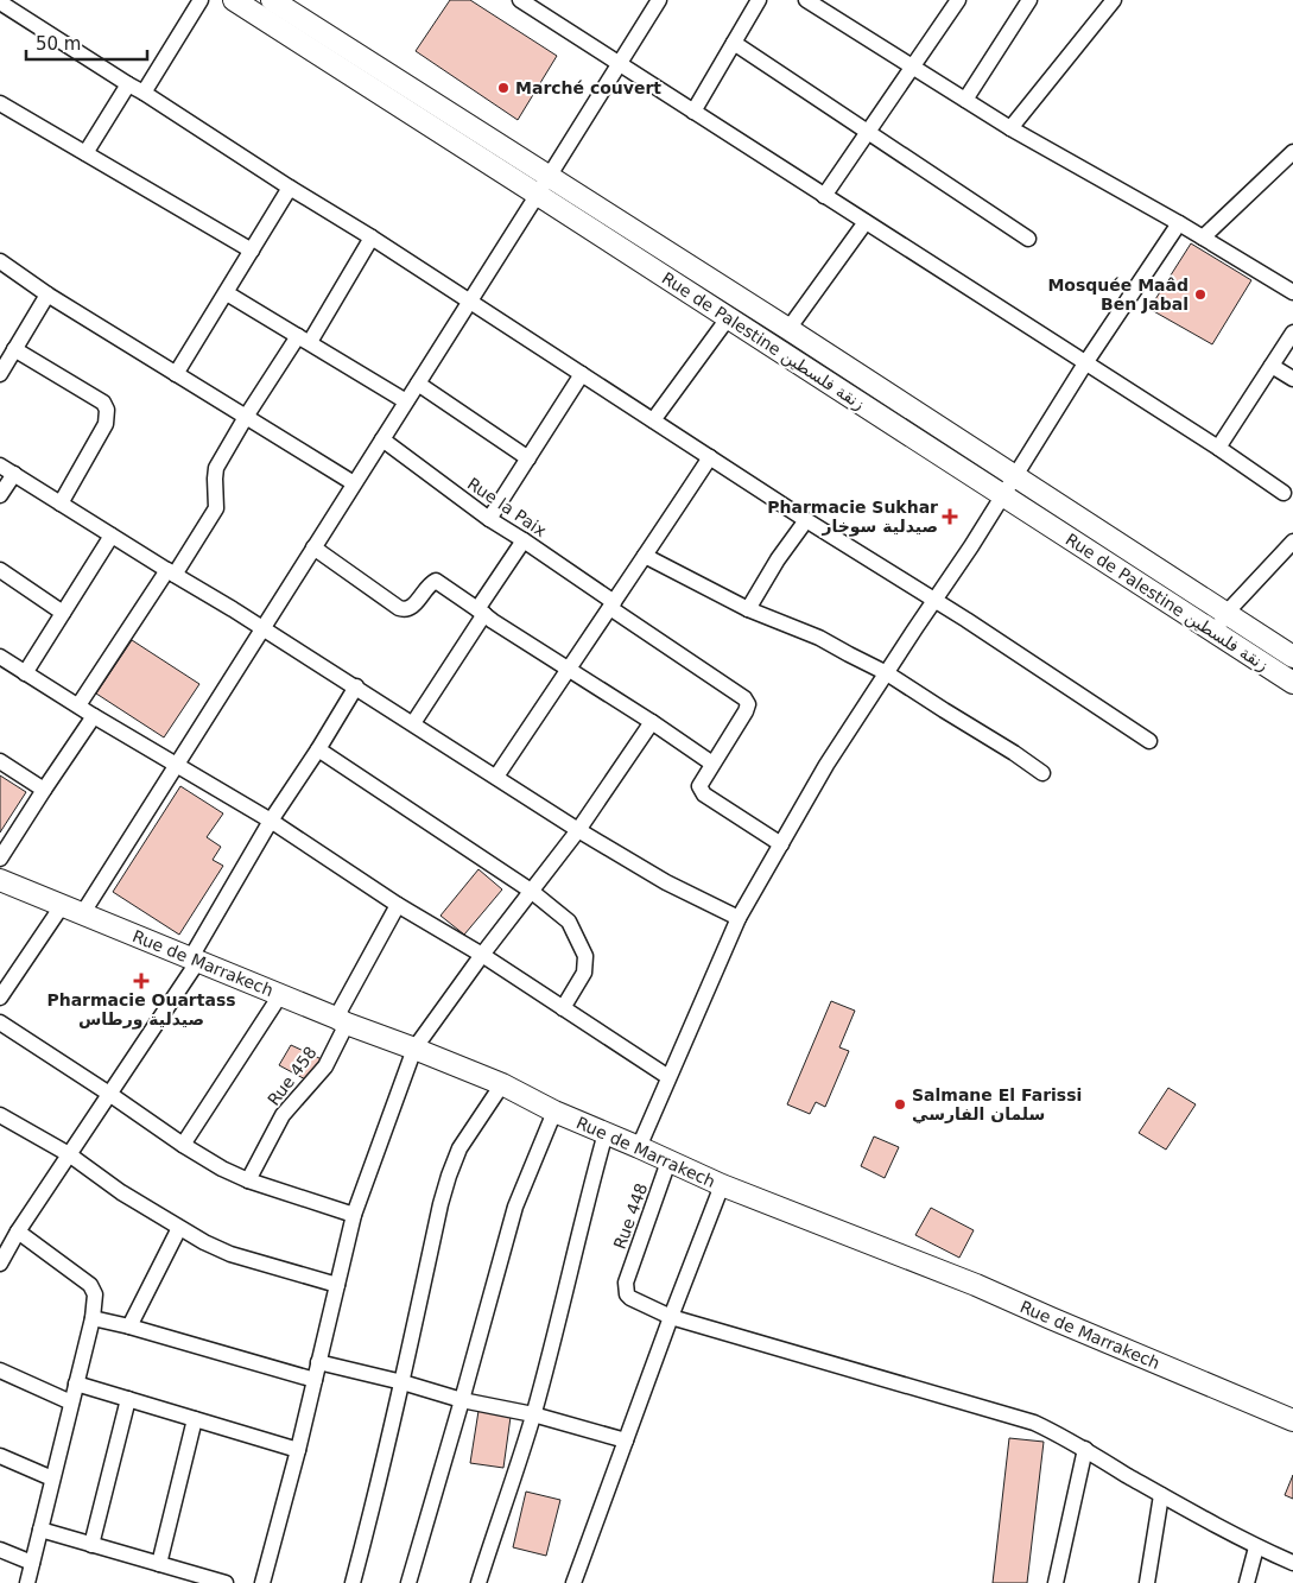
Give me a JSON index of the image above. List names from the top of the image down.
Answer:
{
  "streets": {
    "main road": ["Rue de Palestine زنقة فلسطين", "Rue de Marrakech"],
    "street": ["Rue la Paix", "Rue 458", "Rue 448"]
  },
  "crossings": [
    ["Rue de Marrakech", "Rue 458"],
    ["Rue de Marrakech", "Rue 448"]
  ],
  "places": {
    "other": ["Marché couvert", "Mosquée Maâd Ben Jabal", "Salmane El Farissi سلمان الفارسي"],
    "health": ["Pharmacie Sukhar صيدلية سوخار", "Pharmacie Ouartass صيدلية ورطاس"]
  },
  "scale_bar": "50 m"
}
